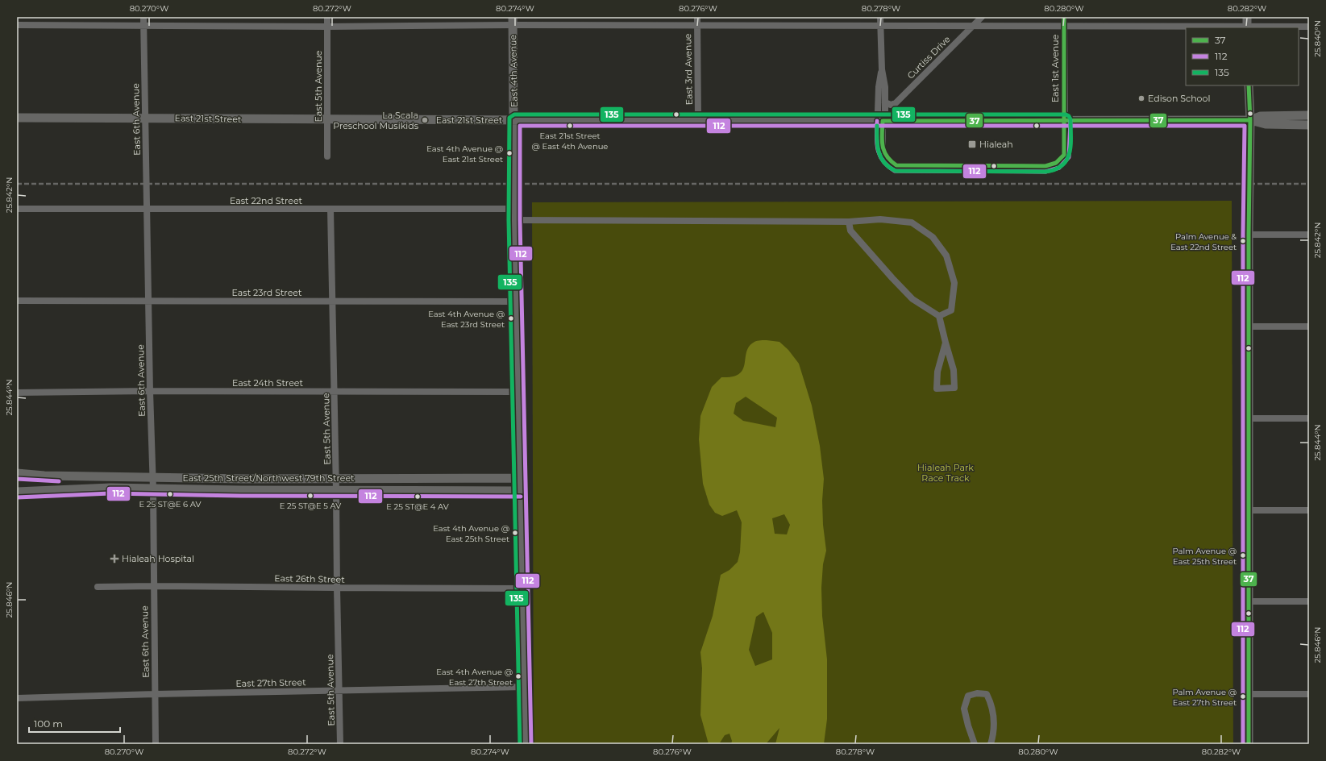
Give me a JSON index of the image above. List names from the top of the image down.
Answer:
{
  "streets": {
    "main road": ["East 4th Avenue", "East 21st Street", "East 25th Street/Northwest 79th Street"],
    "street": [
      "Curtiss Drive",
      "East 1st Avenue",
      "East 3rd Avenue",
      "East 5th Avenue",
      "East 6th Avenue",
      "East 22nd Street",
      "East 23rd Street",
      "East 24th Street",
      "East 26th Street",
      "East 27th Street"
    ]
  },
  "crossings": [
    ["East 1st Avenue", "East 21st Street"],
    ["East 3rd Avenue", "East 21st Street"],
    ["East 4th Avenue", "East 21st Street"],
    ["East 4th Avenue", "East 22nd Street"],
    ["East 4th Avenue", "East 23rd Street"],
    ["East 4th Avenue", "East 24th Street"],
    ["East 4th Avenue", "East 25th Street/Northwest 79th Street"],
    ["East 4th Avenue", "East 26th Street"],
    ["East 4th Avenue", "East 27th Street"],
    ["East 5th Avenue", "East 21st Street"],
    ["East 5th Avenue", "East 22nd Street"],
    ["East 5th Avenue", "East 23rd Street"],
    ["East 5th Avenue", "East 24th Street"],
    ["East 5th Avenue", "East 25th Street/Northwest 79th Street"],
    ["East 5th Avenue", "East 26th Street"],
    ["East 5th Avenue", "East 27th Street"],
    ["East 21st Street", "East 6th Avenue"],
    ["East 6th Avenue", "East 22nd Street"],
    ["East 6th Avenue", "East 23rd Street"],
    ["East 6th Avenue", "East 24th Street"],
    ["East 6th Avenue", "East 25th Street/Northwest 79th Street"],
    ["East 6th Avenue", "East 26th Street"],
    ["East 6th Avenue", "East 27th Street"]
  ],
  "parks": ["Hialeah Park Race Track"],
  "places": {
    "other": [
      "Edison School",
      "La Scala Preschool Musikids",
      "East 21st Street @ East 4th Avenue",
      "East 4th Avenue @ East 21st Street",
      "Palm Avenue & East 22nd Street",
      "East 4th Avenue @ East 23rd Street",
      "E 25 ST@E 6 AV",
      "E 25 ST@E 5 AV",
      "E 25 ST@E 4 AV",
      "East 4th Avenue @ East 25th Street",
      "Palm Avenue @ East 25th Street",
      "East 4th Avenue @ East 27th Street",
      "Palm Avenue @ East 27th Street"
    ],
    "transit": ["Hialeah"],
    "health": ["Hialeah Hospital"]
  },
  "lines": ["transit line 37", "transit line 135", "transit line 112"],
  "legend": ["37", "112", "135"],
  "scale_bar": "100 m",
  "coordinates": [
    "80.270°W",
    "80.272°W",
    "80.274°W",
    "80.276°W",
    "80.278°W",
    "80.280°W",
    "80.282°W",
    "25.840°N",
    "25.842°N",
    "25.844°N",
    "25.846°N"
  ]
}
